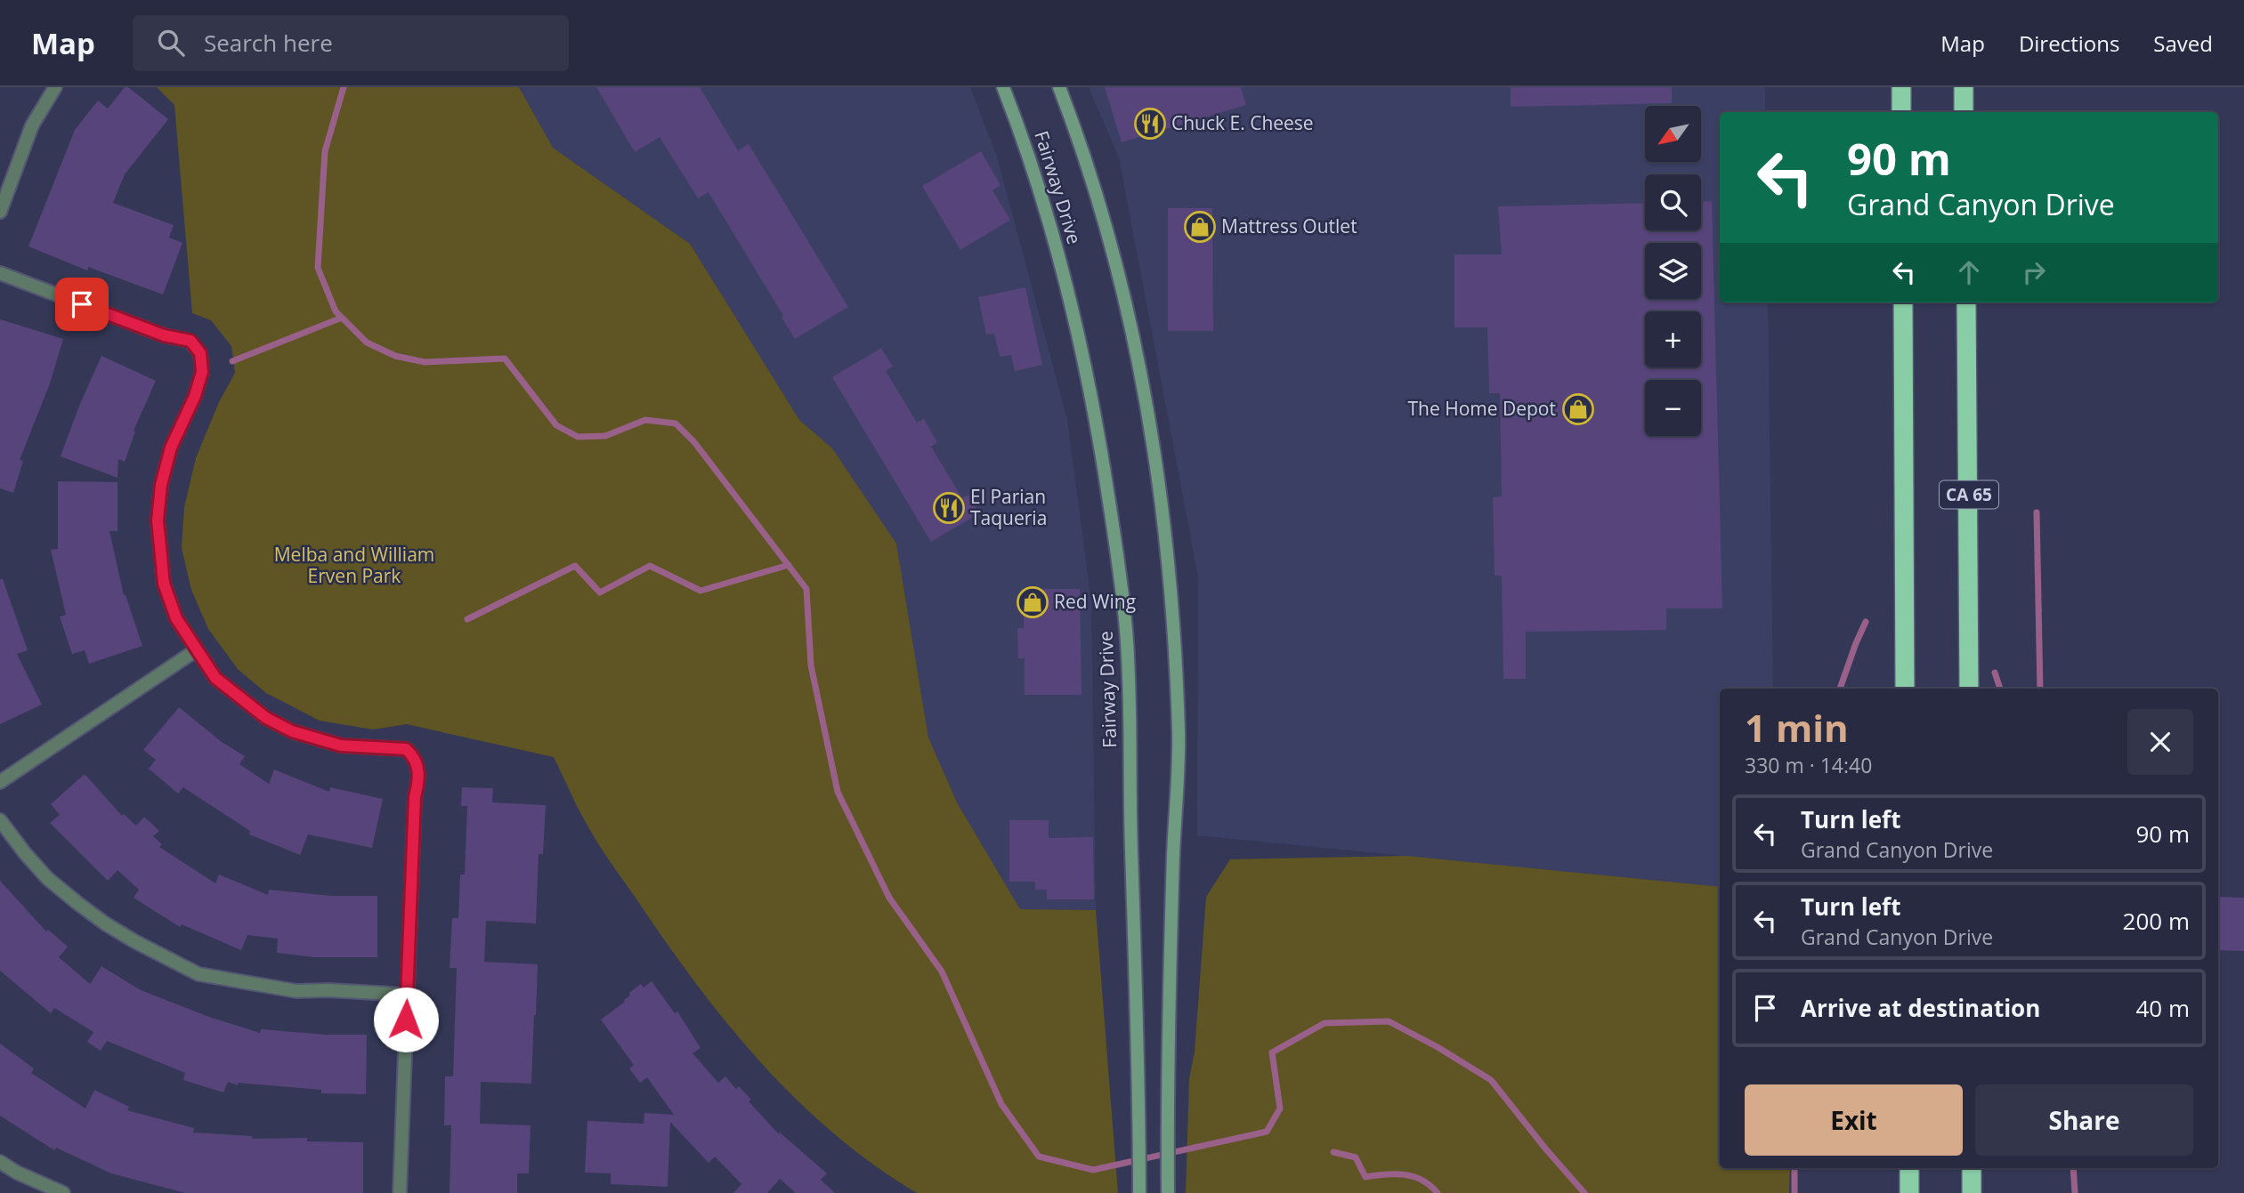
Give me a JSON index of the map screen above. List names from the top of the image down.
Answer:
{
  "streets": {
    "highway": ["CA 65"],
    "main road": ["Fairway Drive"]
  },
  "parks": ["Melba and William Erven Park"],
  "places": {
    "restaurant": ["Chuck E. Cheese", "El Parian Taqueria"],
    "shop": ["Mattress Outlet", "The Home Depot", "Red Wing"]
  },
  "north": "bottom left",
  "page": {
    "header": "Map",
    "search": "Search here",
    "nav": ["Map", "Directions", "Saved"],
    "map_buttons": ["+", "−"],
    "turn": ["90 m", "Grand Canyon Drive"],
    "heading": ["1 min", "330 m · 14:40"],
    "list": [
      {
        "name": "Turn left",
        "note": "Grand Canyon Drive",
        "value": "90 m"
      },
      {
        "name": "Turn left",
        "note": "Grand Canyon Drive",
        "value": "200 m"
      },
      {
        "name": "Arrive at destination",
        "value": "40 m"
      }
    ],
    "buttons": ["Exit", "Share"]
  }
}
